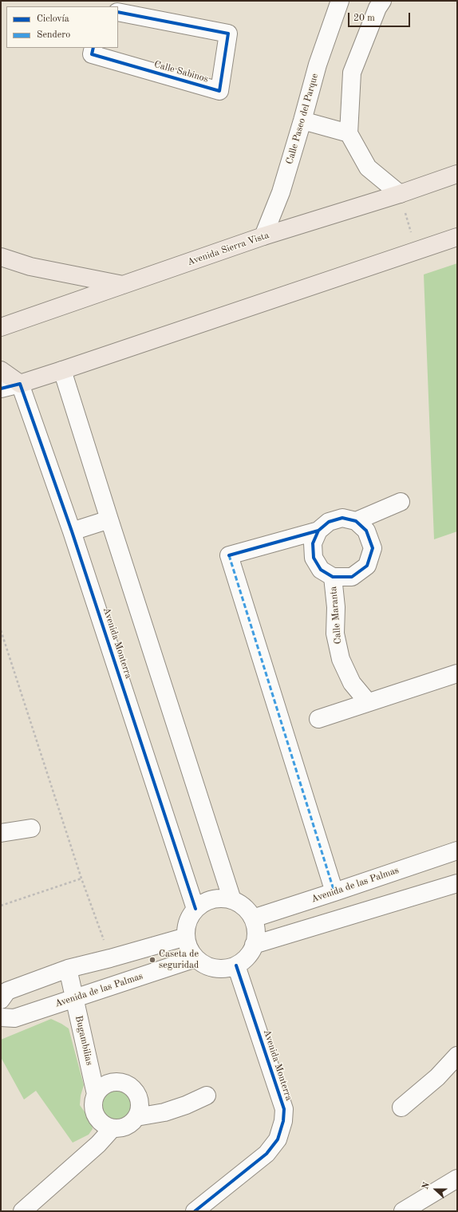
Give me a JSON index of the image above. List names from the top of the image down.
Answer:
{
  "streets": {
    "main road": ["Avenida Sierra Vista"],
    "street": [
      "Calle Sabinos",
      "Calle Paseo del Parque",
      "Calle Maranta",
      "Avenida Monterra",
      "Avenida de las Palmas",
      "Bugambilias"
    ]
  },
  "crossings": [
    ["Calle Paseo del Parque", "Avenida Sierra Vista"],
    ["Avenida Monterra", "Avenida de las Palmas"],
    ["Avenida de las Palmas", "Bugambilias"]
  ],
  "places": ["Caseta de seguridad"],
  "legend": ["Ciclovía", "Sendero"],
  "scale_bar": "20 m",
  "north": "left"
}
